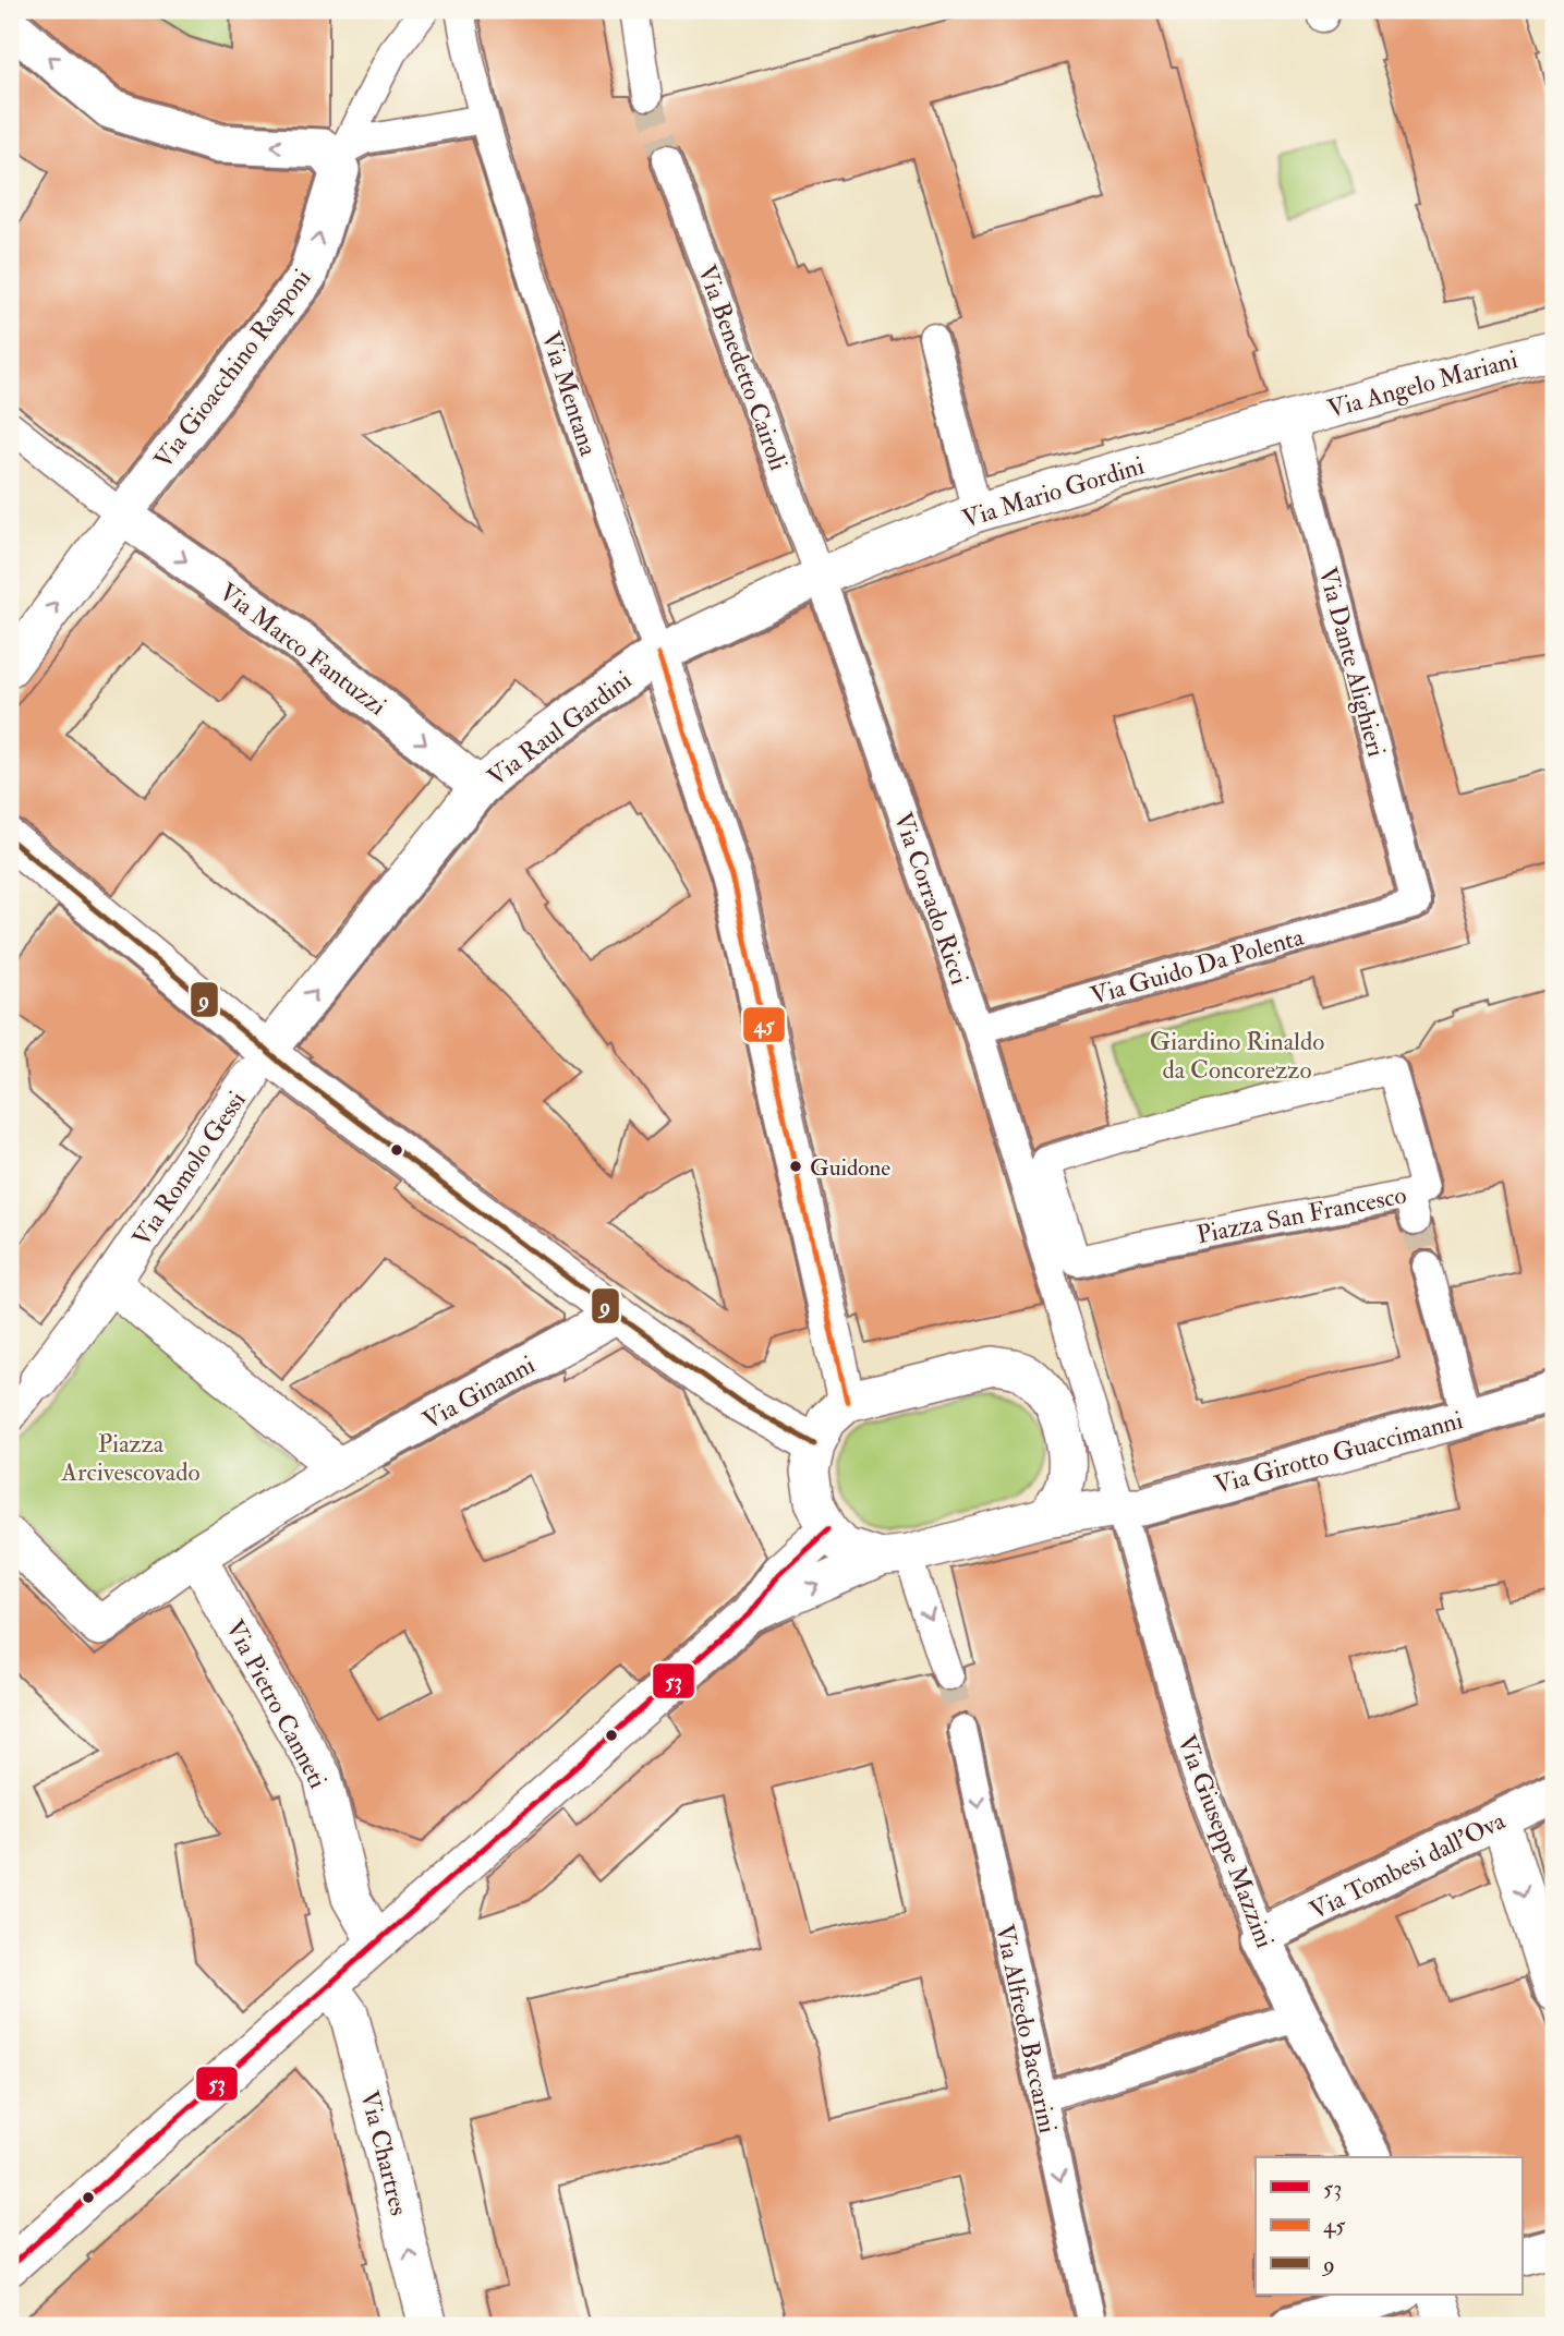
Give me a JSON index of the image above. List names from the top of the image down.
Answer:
{
  "streets": {
    "street": [
      "Via Benedetto Cairoli",
      "Via Gioacchino Rasponi",
      "Via Angelo Mariani",
      "Via Mentana",
      "Via Mario Gordini",
      "Via Marco Fantuzzi",
      "Via Dante Alighieri",
      "Via Raul Gardini",
      "Via Corrado Ricci",
      "Via Guido Da Polenta",
      "Via Romolo Gessi",
      "Piazza San Francesco",
      "Via Ginanni",
      "Via Girotto Guaccimanni",
      "Via Pietro Canneti",
      "Via Giuseppe Mazzini",
      "Via Tombesi dall'Ova",
      "Via Alfredo Baccarini",
      "Via Chartres"
    ]
  },
  "crossings": [
    ["Via Benedetto Cairoli", "Via Mario Gordini"],
    ["Via Benedetto Cairoli", "Via Raul Gardini"],
    ["Via Benedetto Cairoli", "Via Corrado Ricci"],
    ["Via Gioacchino Rasponi", "Via Marco Fantuzzi"],
    ["Via Angelo Mariani", "Via Mario Gordini"],
    ["Via Angelo Mariani", "Via Dante Alighieri"],
    ["Via Mentana", "Via Raul Gardini"],
    ["Via Mario Gordini", "Via Dante Alighieri"],
    ["Via Mario Gordini", "Via Raul Gardini"],
    ["Via Mario Gordini", "Via Corrado Ricci"],
    ["Via Marco Fantuzzi", "Via Raul Gardini"],
    ["Via Dante Alighieri", "Via Guido Da Polenta"],
    ["Via Raul Gardini", "Via Corrado Ricci"],
    ["Via Raul Gardini", "Via Romolo Gessi"],
    ["Via Corrado Ricci", "Via Guido Da Polenta"],
    ["Via Corrado Ricci", "Piazza San Francesco"],
    ["Via Corrado Ricci", "Via Giuseppe Mazzini"],
    ["Via Girotto Guaccimanni", "Via Giuseppe Mazzini"],
    ["Via Giuseppe Mazzini", "Via Tombesi dall'Ova"]
  ],
  "one_way": [
    "Via Gioacchino Rasponi",
    "Via Marco Fantuzzi",
    "Via Raul Gardini",
    "Via Alfredo Baccarini",
    "Via Chartres"
  ],
  "parks": ["Giardino Rinaldo da Concorezzo", "Piazza Arcivescovado"],
  "places": ["Guidone"],
  "lines": ["transit line 45", "transit line 9", "transit line 53"],
  "legend": ["53", "45", "9"]
}
